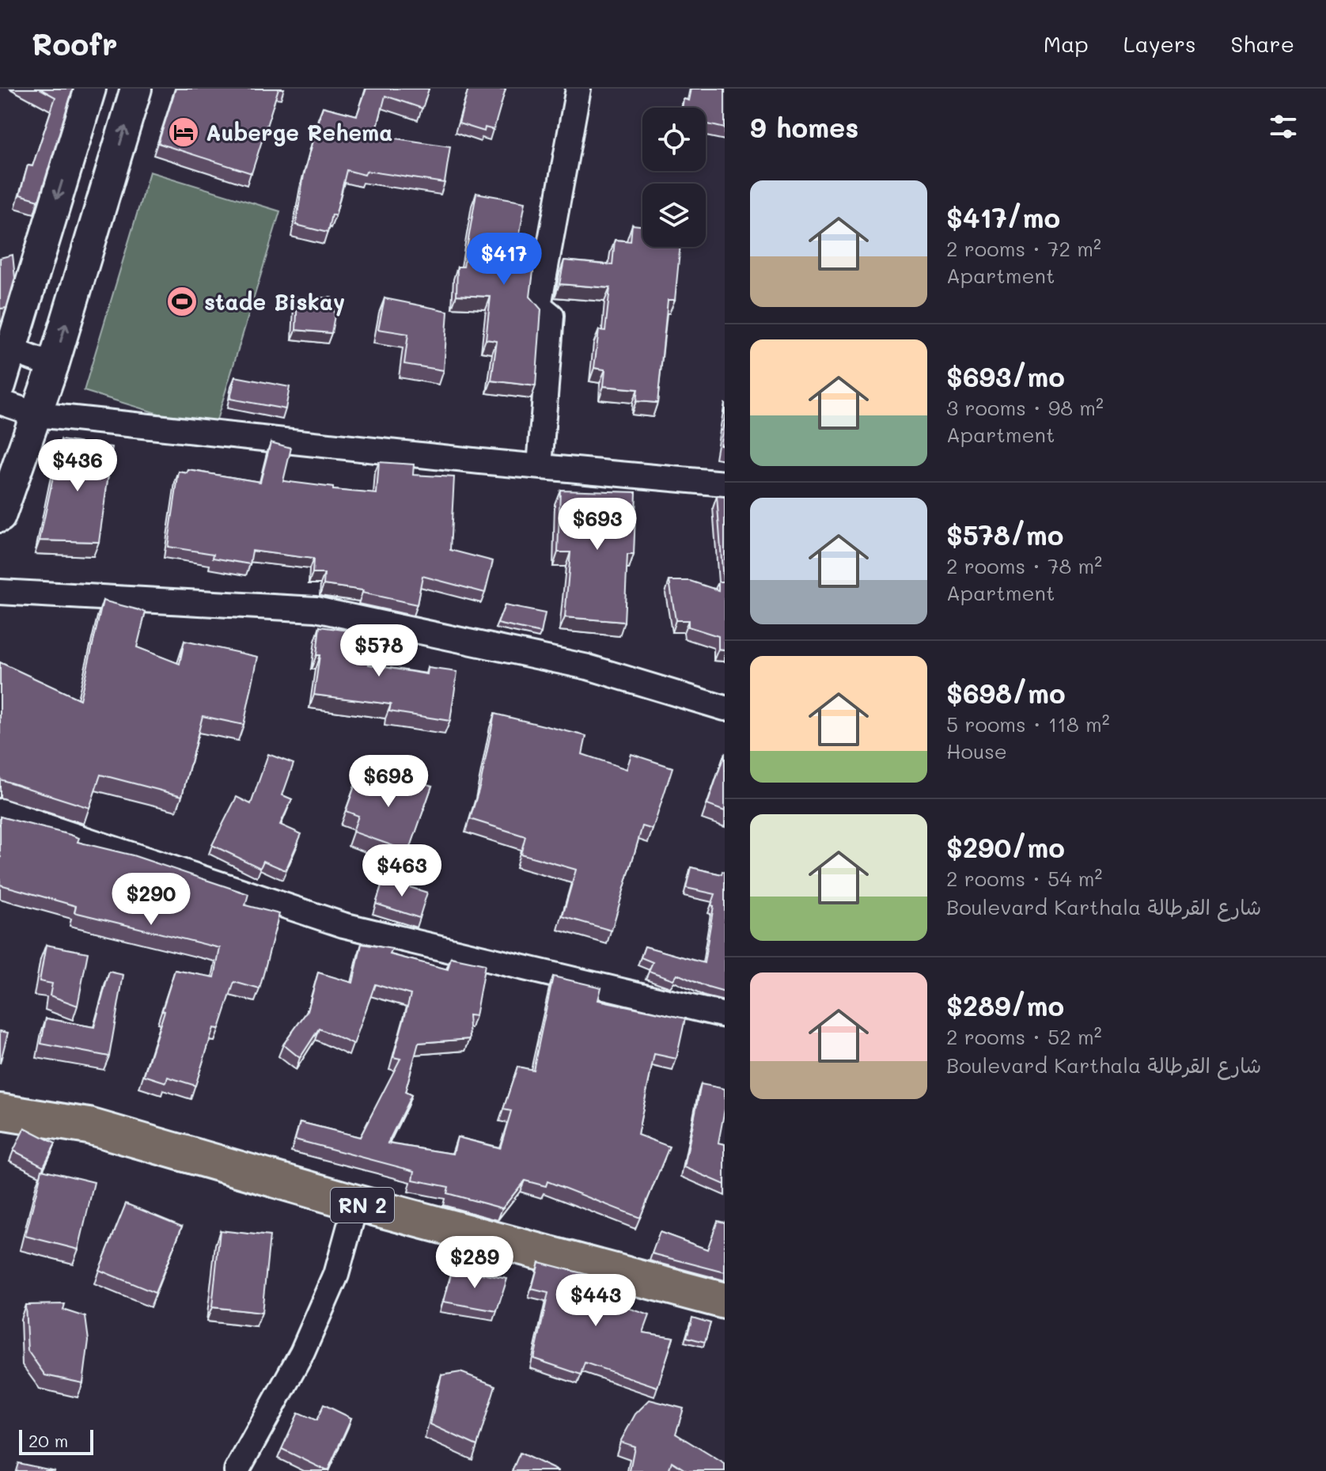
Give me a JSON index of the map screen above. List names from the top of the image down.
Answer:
{
  "streets": {
    "main road": ["RN 2"]
  },
  "places": {
    "hotel": ["Auberge Rehema"],
    "sports": ["stade Biskay"]
  },
  "scale_bar": "20 m",
  "page": {
    "header": "Roofr",
    "nav": ["Map", "Layers", "Share"],
    "heading": "9 homes",
    "list": [
      {
        "name": "$417/mo",
        "note": "2 rooms · 72 m² · Apartment"
      },
      {
        "name": "$693/mo",
        "note": "3 rooms · 98 m² · Apartment"
      },
      {
        "name": "$578/mo",
        "note": "2 rooms · 78 m² · Apartment"
      },
      {
        "name": "$698/mo",
        "note": "5 rooms · 118 m² · House"
      },
      {
        "name": "$290/mo",
        "note": "2 rooms · 54 m² · Boulevard Karthala شارع القرطالة"
      },
      {
        "name": "$289/mo",
        "note": "2 rooms · 52 m² · Boulevard Karthala شارع القرطالة"
      }
    ],
    "price": [
      "$417",
      "$436",
      "$693",
      "$578",
      "$698",
      "$463",
      "$290",
      "$289",
      "$443"
    ],
    "scale": "20 m"
  }
}
